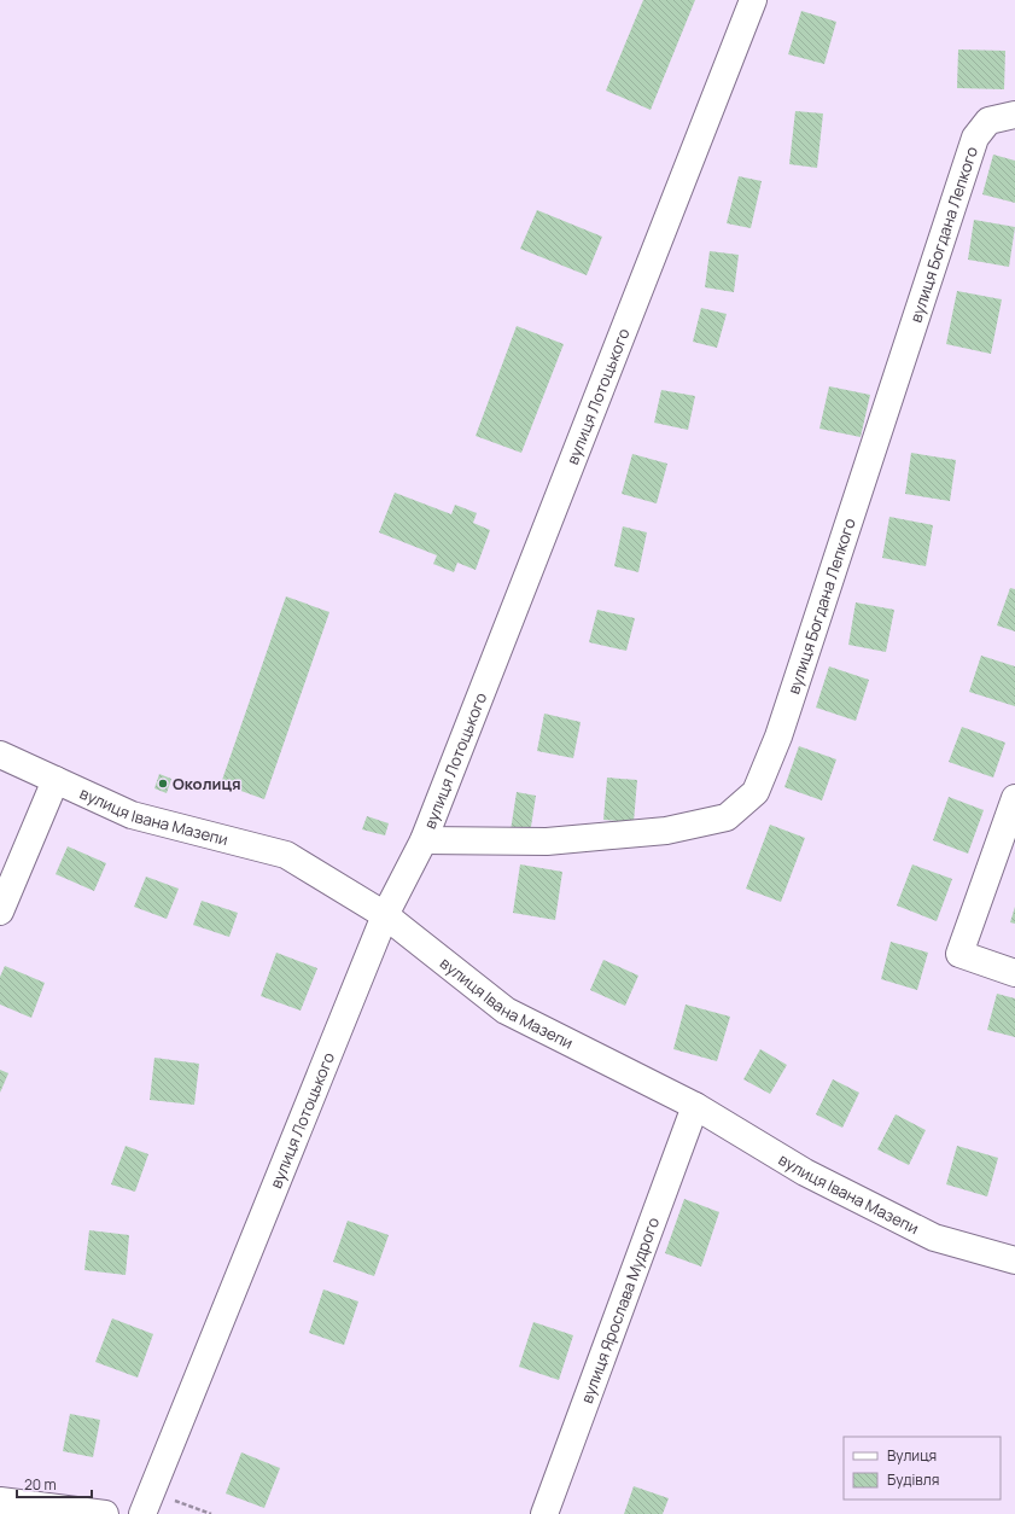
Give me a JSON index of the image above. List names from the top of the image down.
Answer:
{
  "streets": {
    "street": [
      "вулиця Богдана Лепкого",
      "вулиця Лотоцького",
      "вулиця Івана Мазепи",
      "вулиця Ярослава Мудрого"
    ]
  },
  "crossings": [
    ["вулиця Богдана Лепкого", "вулиця Лотоцького"],
    ["вулиця Лотоцького", "вулиця Івана Мазепи"],
    ["вулиця Івана Мазепи", "вулиця Ярослава Мудрого"]
  ],
  "places": ["Околиця"],
  "legend": ["Вулиця", "Будівля"],
  "scale_bar": "20 m"
}
